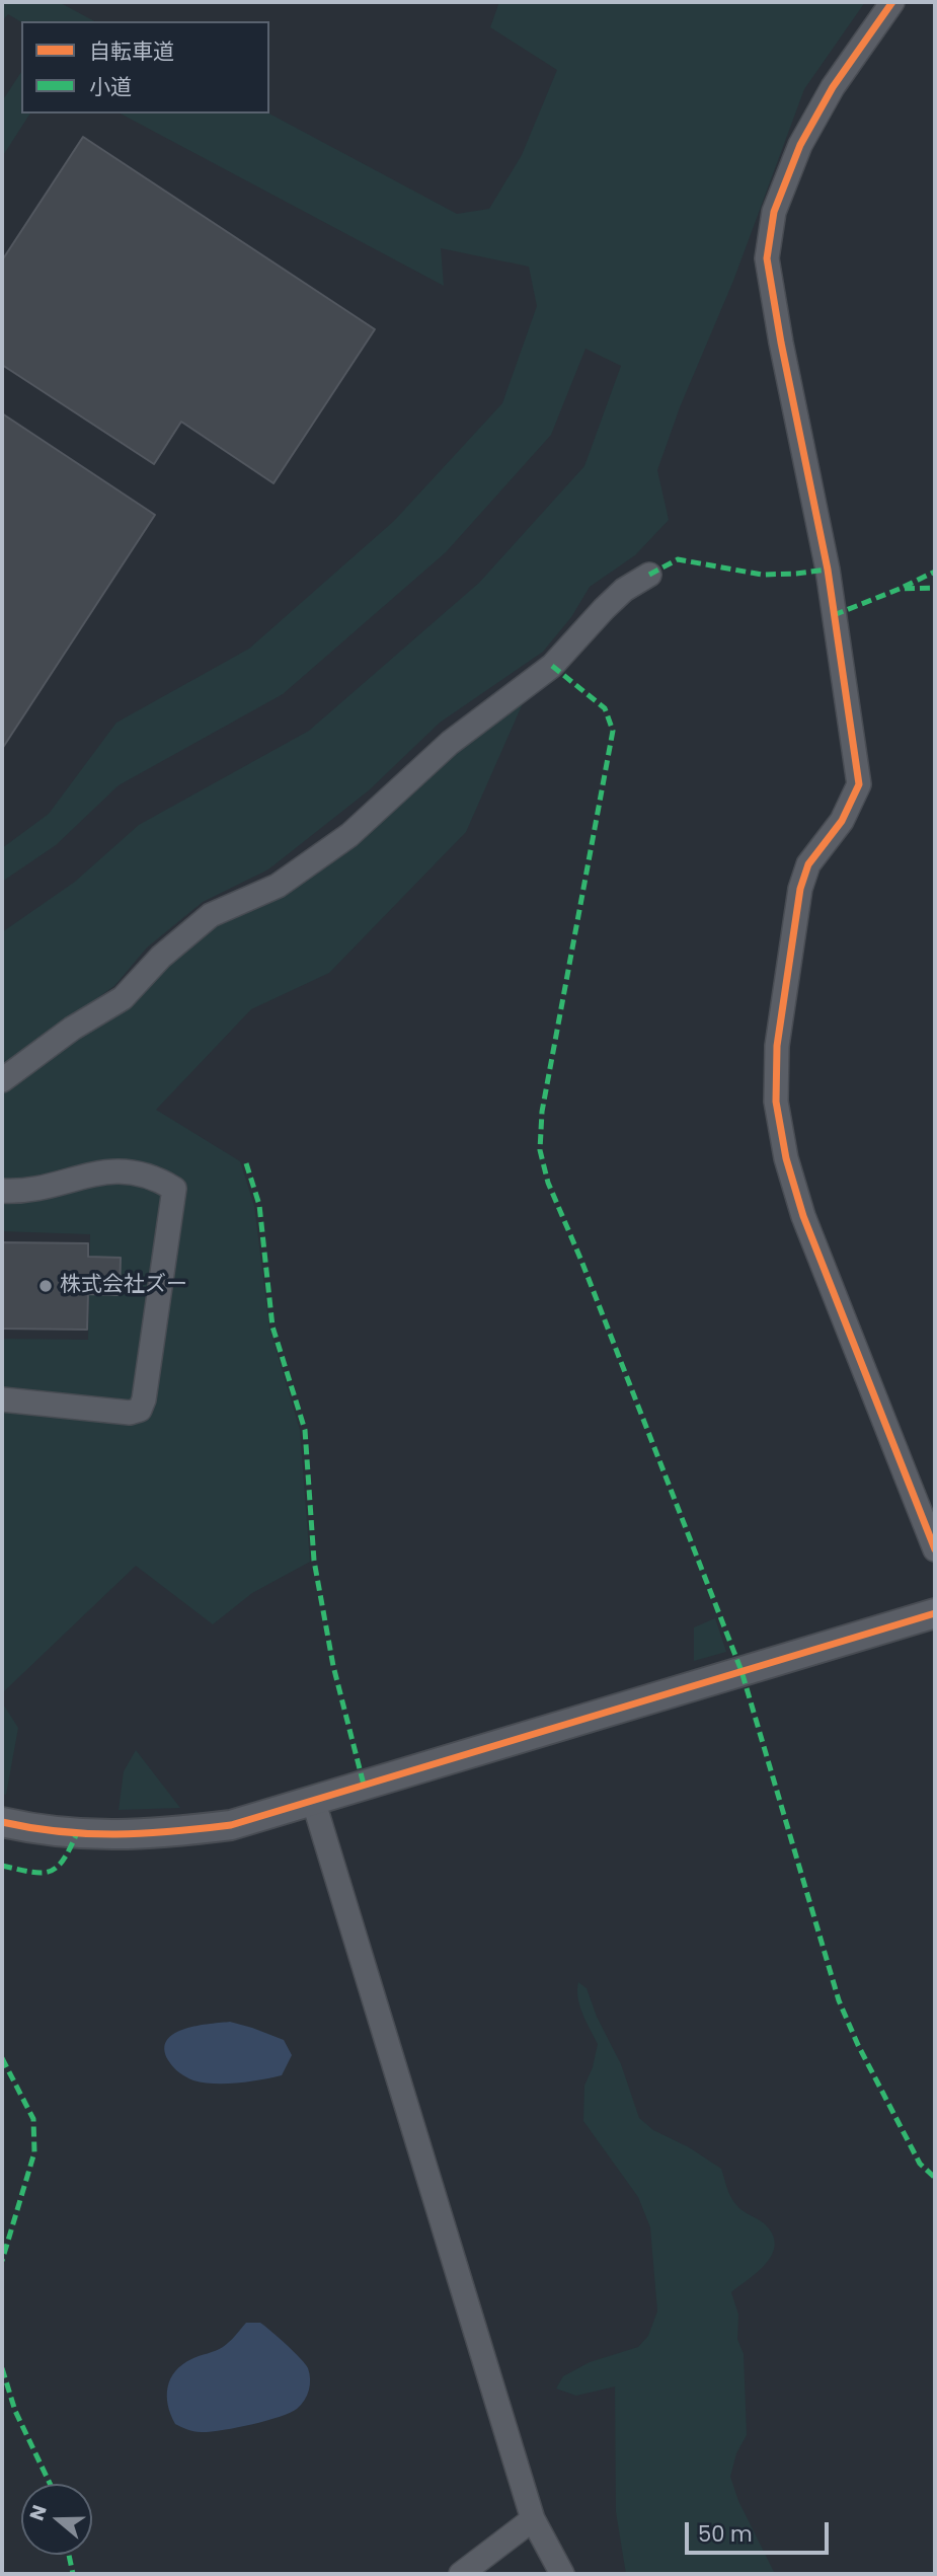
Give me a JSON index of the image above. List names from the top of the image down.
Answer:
{
  "places": ["株式会社ズー"],
  "legend": ["自転車道", "小道"],
  "scale_bar": "50 m",
  "north": "left"
}
